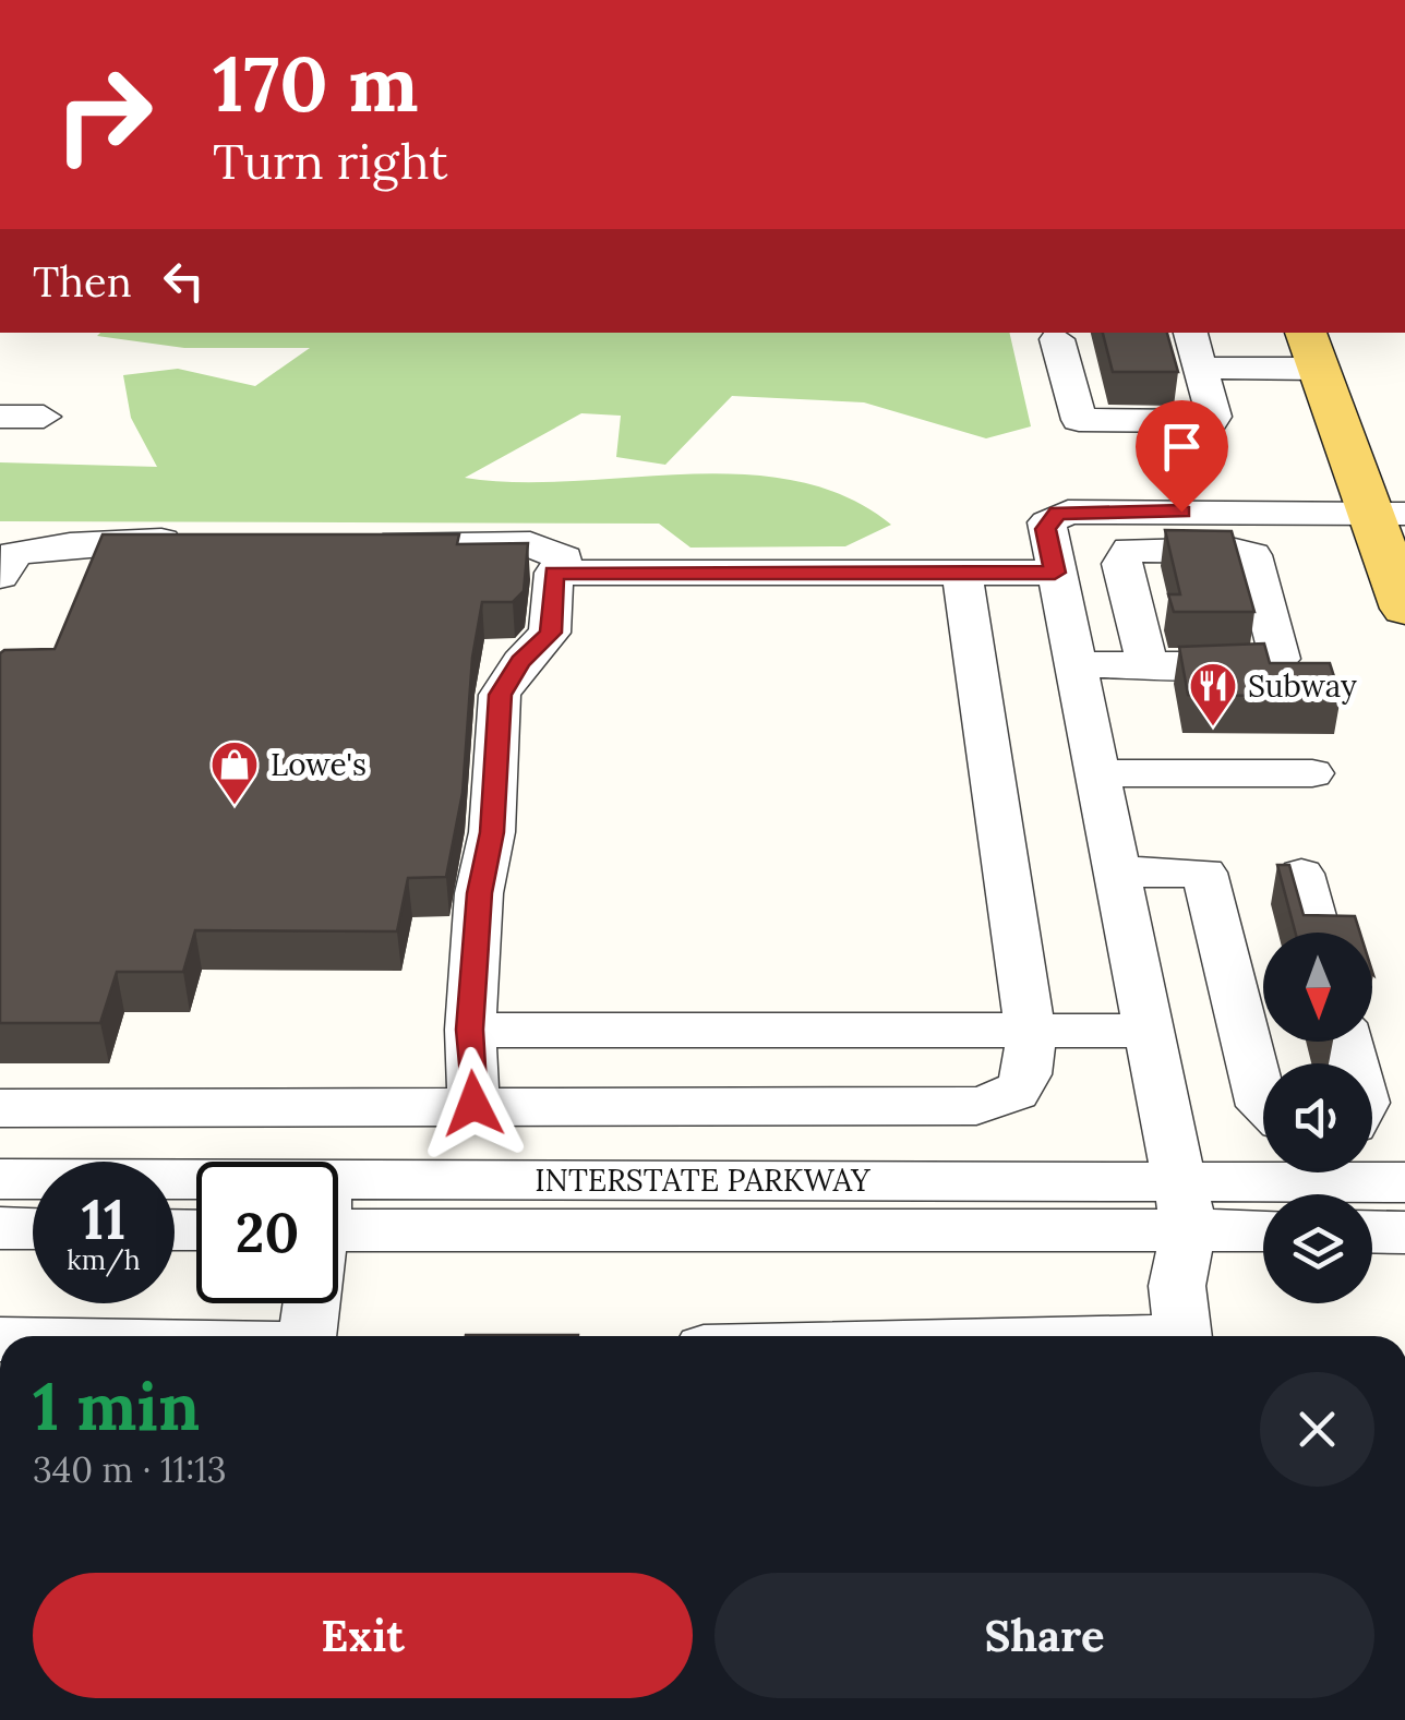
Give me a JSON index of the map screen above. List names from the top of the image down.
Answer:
{
  "streets": {
    "street": ["INTERSTATE PARKWAY"]
  },
  "places": {
    "restaurant": ["Subway"],
    "shop": ["Lowe's"]
  },
  "north": "bottom",
  "page": {
    "turn": ["170 m", "Turn right"],
    "then": "Then",
    "speed": "11 km/h",
    "limit": "20",
    "heading": ["1 min", "340 m · 11:13"],
    "buttons": ["Exit", "Share"]
  }
}
